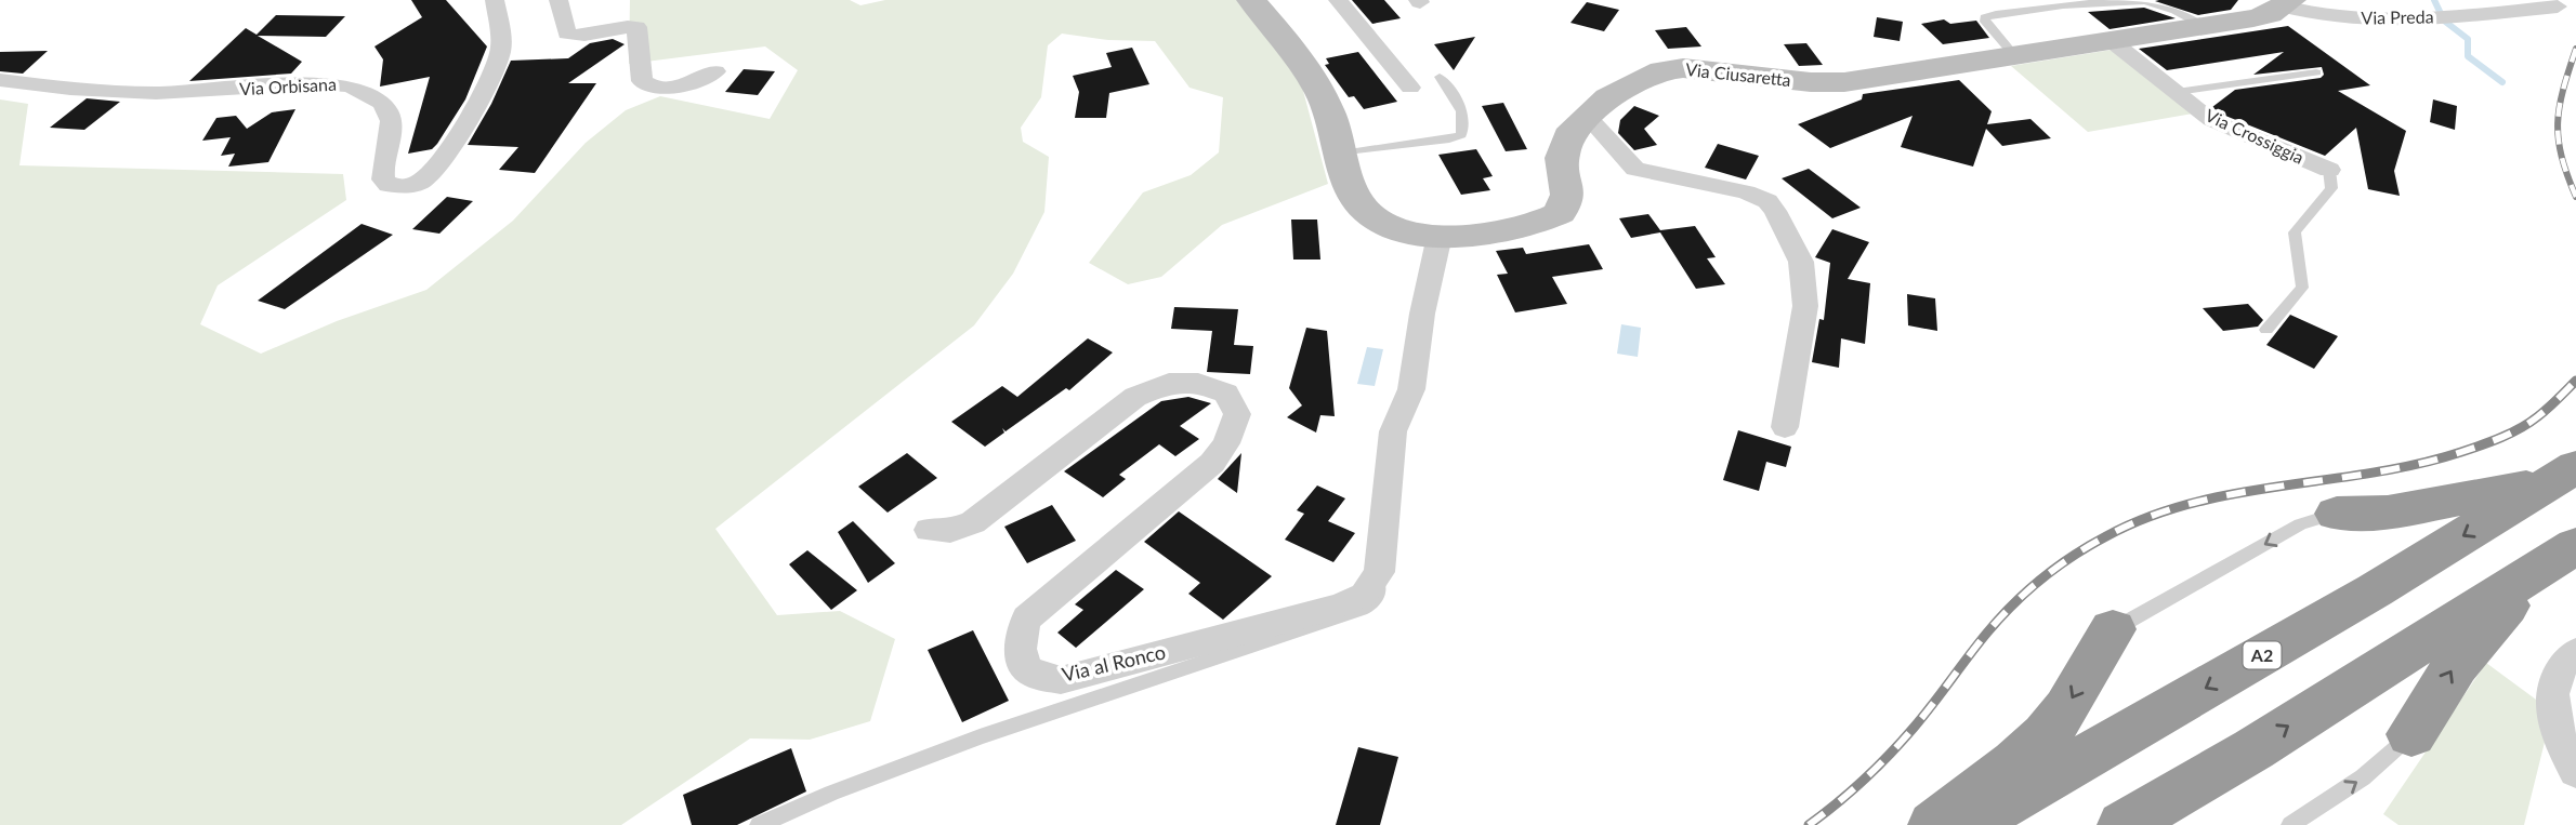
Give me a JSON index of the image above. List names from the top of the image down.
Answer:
{
  "streets": {
    "highway": ["A2"],
    "street": [
      "Via Preda",
      "Via Ciusaretta",
      "Via Orbisana",
      "Via Crossiggia",
      "Via al Ronco"
    ]
  },
  "crossings": [
    ["Via Preda", "Via Ciusaretta"],
    ["Via Ciusaretta", "Via Crossiggia"]
  ]
}
